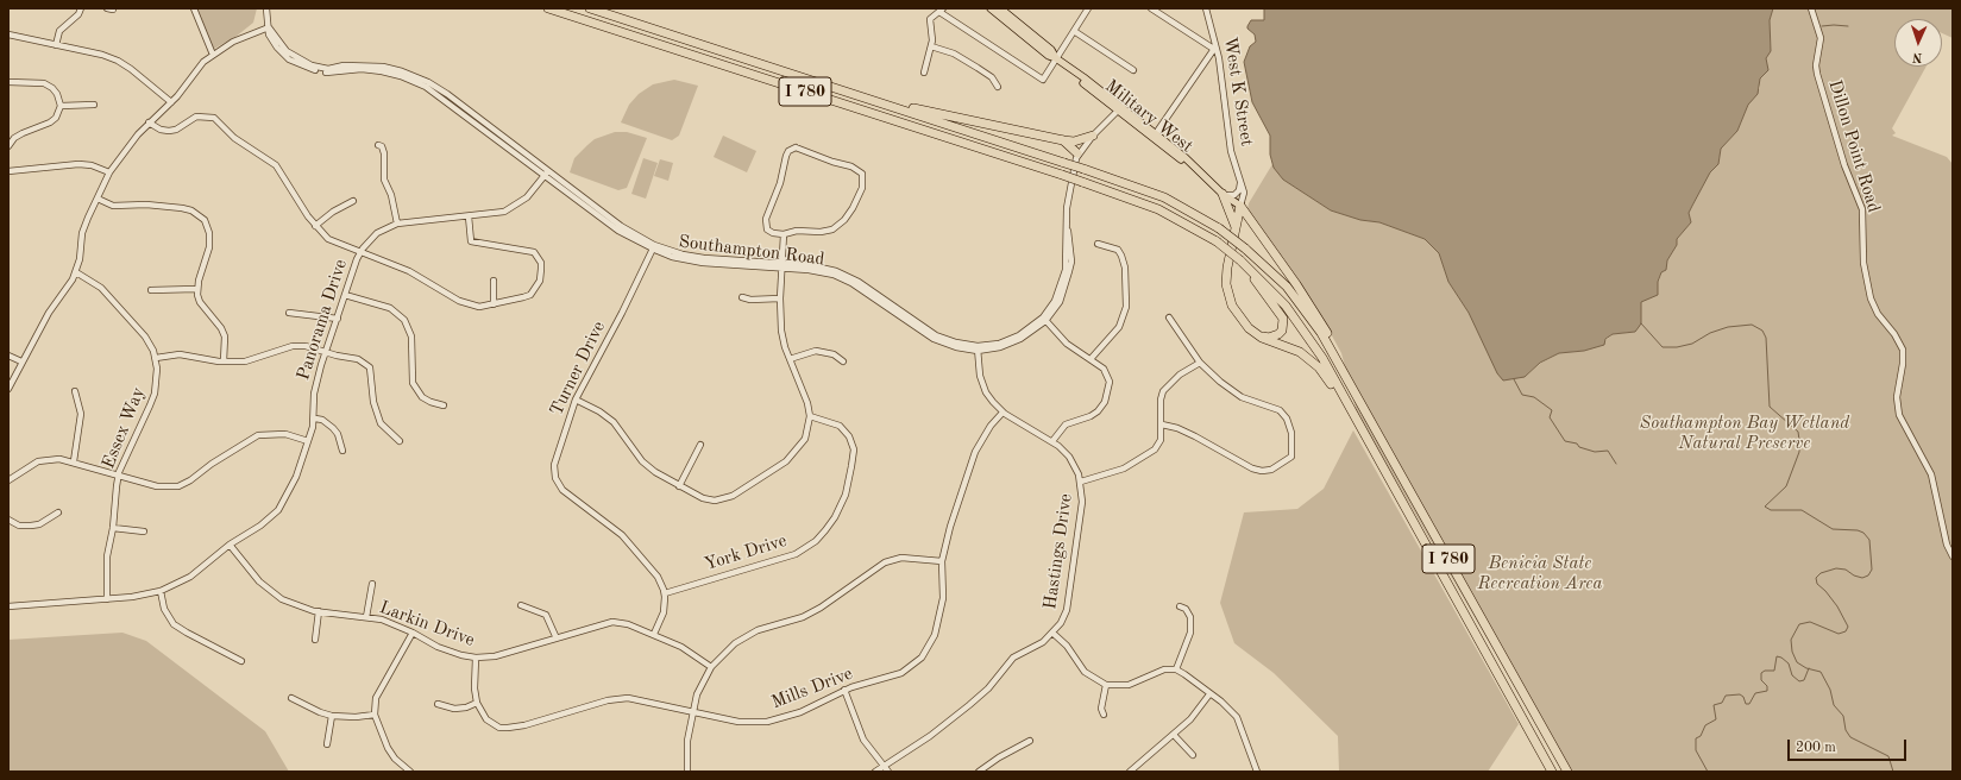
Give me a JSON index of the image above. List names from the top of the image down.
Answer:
{
  "streets": {
    "highway": ["I 780"],
    "main road": ["Military West"],
    "street": [
      "West K Street",
      "Dillon Point Road",
      "Southampton Road",
      "Panorama Drive",
      "Turner Drive",
      "Essex Way",
      "Hastings Drive",
      "York Drive",
      "Larkin Drive",
      "Mills Drive"
    ]
  },
  "crossings": [
    ["West K Street", "Military West"],
    ["Military West", "Southampton Road"],
    ["Southampton Road", "Panorama Drive"],
    ["Southampton Road", "Turner Drive"],
    ["Southampton Road", "Hastings Drive"],
    ["Panorama Drive", "Essex Way"],
    ["Panorama Drive", "Larkin Drive"],
    ["Turner Drive", "York Drive"],
    ["Hastings Drive", "Mills Drive"],
    ["Larkin Drive", "Mills Drive"]
  ],
  "parks": ["Southampton Bay Wetland Natural Preserve", "Benicia State Recreation Area"],
  "scale_bar": "200 m",
  "north": "bottom"
}
